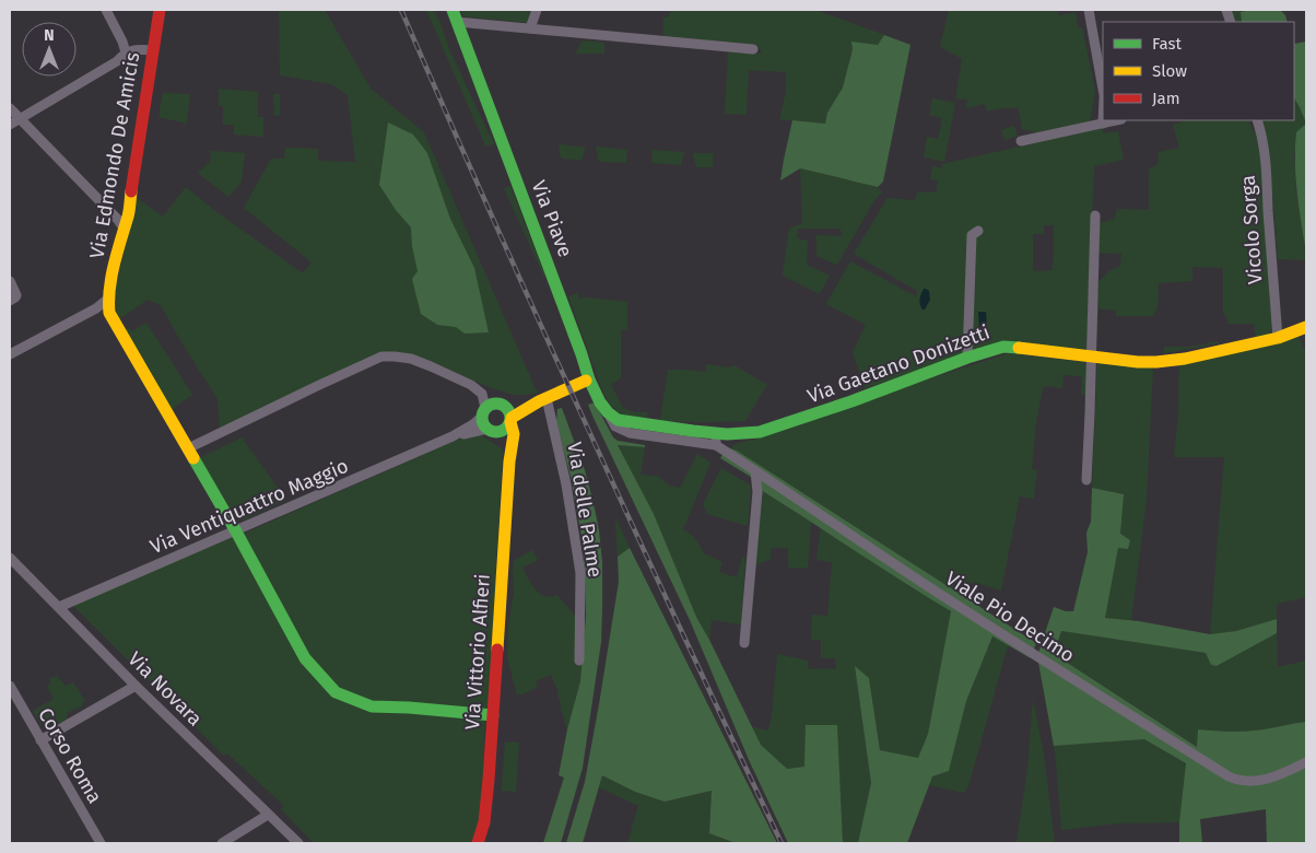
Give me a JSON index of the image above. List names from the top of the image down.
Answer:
{
  "streets": {
    "street": [
      "Via Edmondo De Amicis",
      "Via Piave",
      "Vicolo Sorga",
      "Via Gaetano Donizetti",
      "Via Ventiquattro Maggio",
      "Via delle Palme",
      "Viale Pio Decimo",
      "Via Vittorio Alfieri",
      "Via Novara",
      "Corso Roma"
    ]
  },
  "crossings": [
    ["Via Piave", "Via Gaetano Donizetti"],
    ["Vicolo Sorga", "Via Gaetano Donizetti"],
    ["Via Gaetano Donizetti", "Viale Pio Decimo"],
    ["Via Ventiquattro Maggio", "Via Novara"]
  ],
  "legend": ["Fast", "Slow", "Jam"],
  "north": "top"
}
